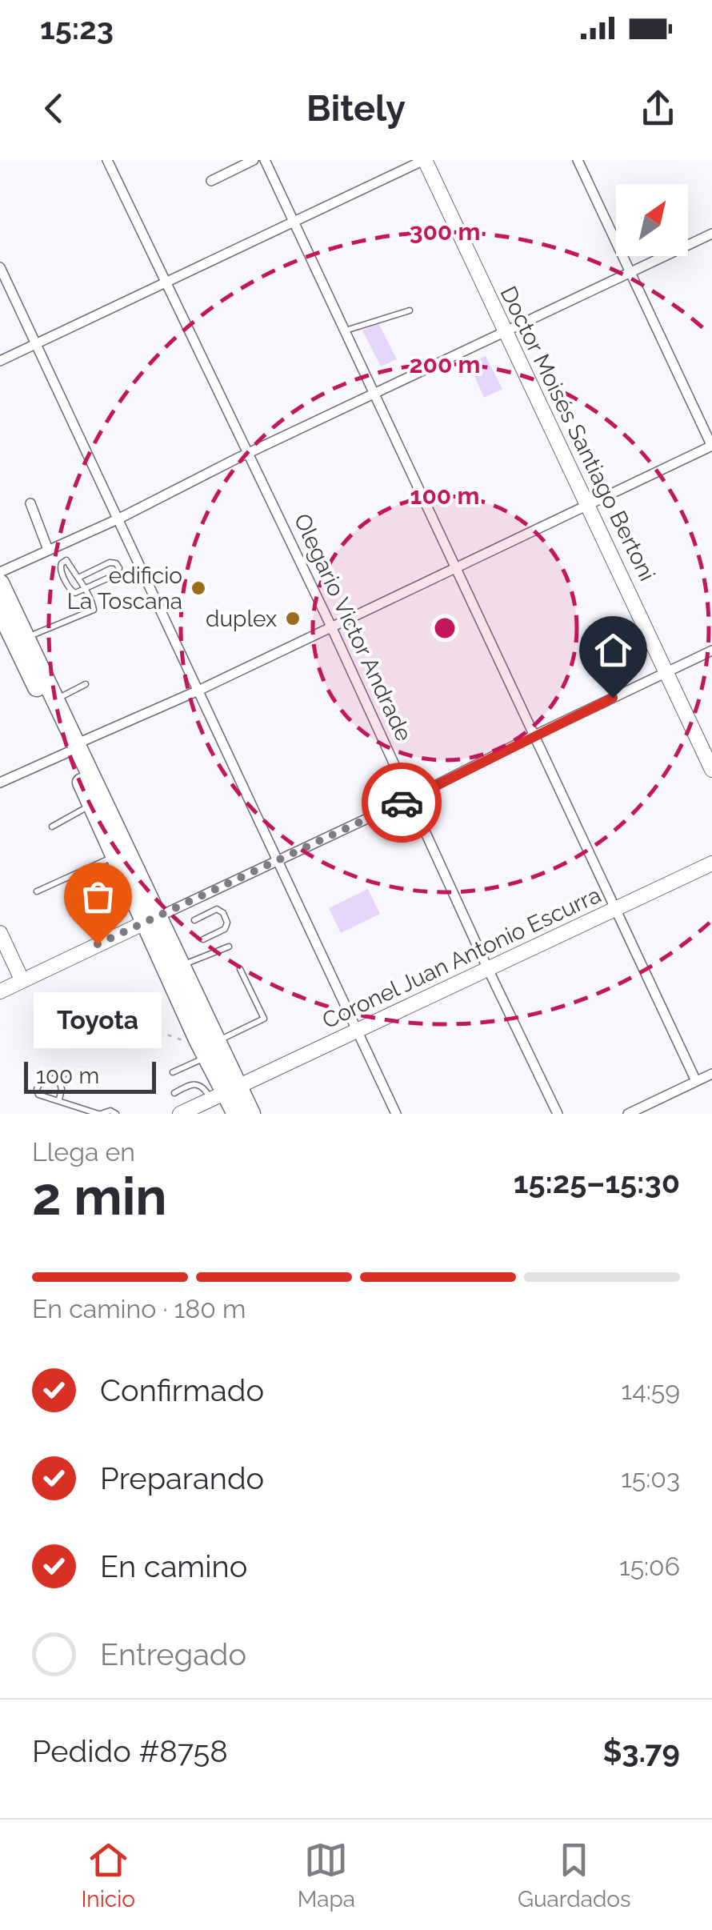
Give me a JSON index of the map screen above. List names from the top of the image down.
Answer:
{
  "streets": {
    "street": ["Doctor Moisés Santiago Bertoni", "Olegario Victor Andrade", "Coronel Juan Antonio Escurra"]
  },
  "crossings": [
    ["Olegario Victor Andrade", "Coronel Juan Antonio Escurra"]
  ],
  "places": ["edificio La Toscana", "duplex", "Toyota"],
  "scale_bar": "100 m",
  "north": "top right",
  "page": {
    "status": "15:23",
    "header": "Bitely",
    "bubble": "Toyota",
    "scale": "100 m",
    "heading": ["2 min", "Llega en", "15:25–15:30"],
    "panel": ["Pedido #8758", "$3.79"],
    "bar": "En camino · 180 m",
    "list": [
      ["Confirmado", "14:59"],
      ["Preparando", "15:03"],
      ["En camino", "15:06"],
      "Entregado"
    ],
    "tabs": ["Inicio", "Mapa", "Guardados"]
  },
  "rings": ["300 m", "200 m", "100 m"]
}
